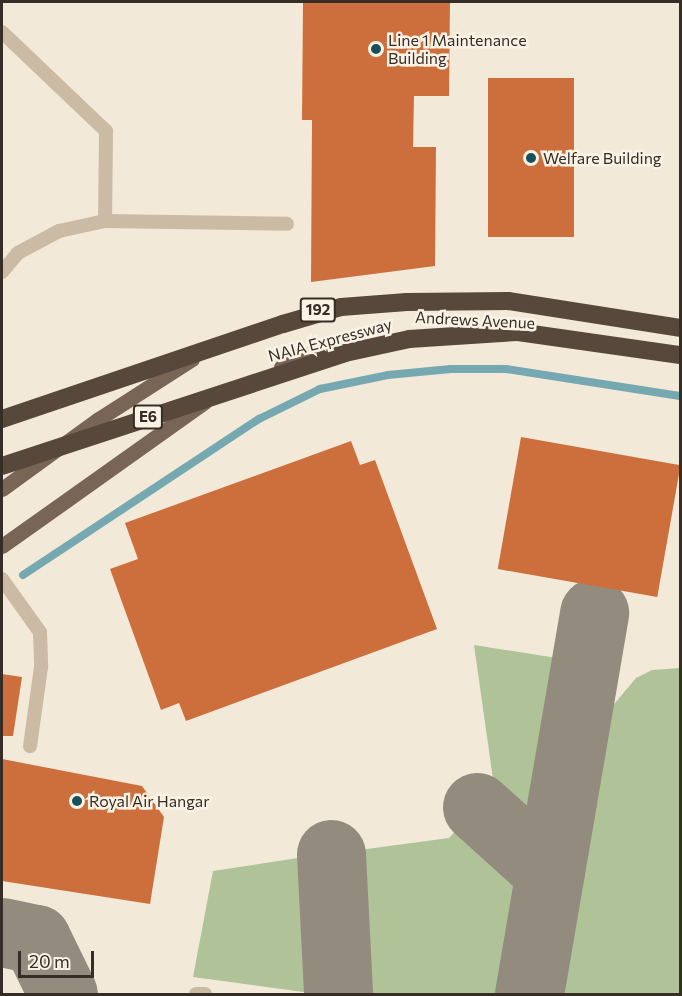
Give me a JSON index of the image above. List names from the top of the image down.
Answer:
{
  "streets": {
    "highway": ["NAIA Expressway", "E6"],
    "main road": ["192", "Andrews Avenue"]
  },
  "places": ["Line 1 Maintenance Building", "Welfare Building", "Royal Air Hangar"],
  "scale_bar": "20 m"
}
